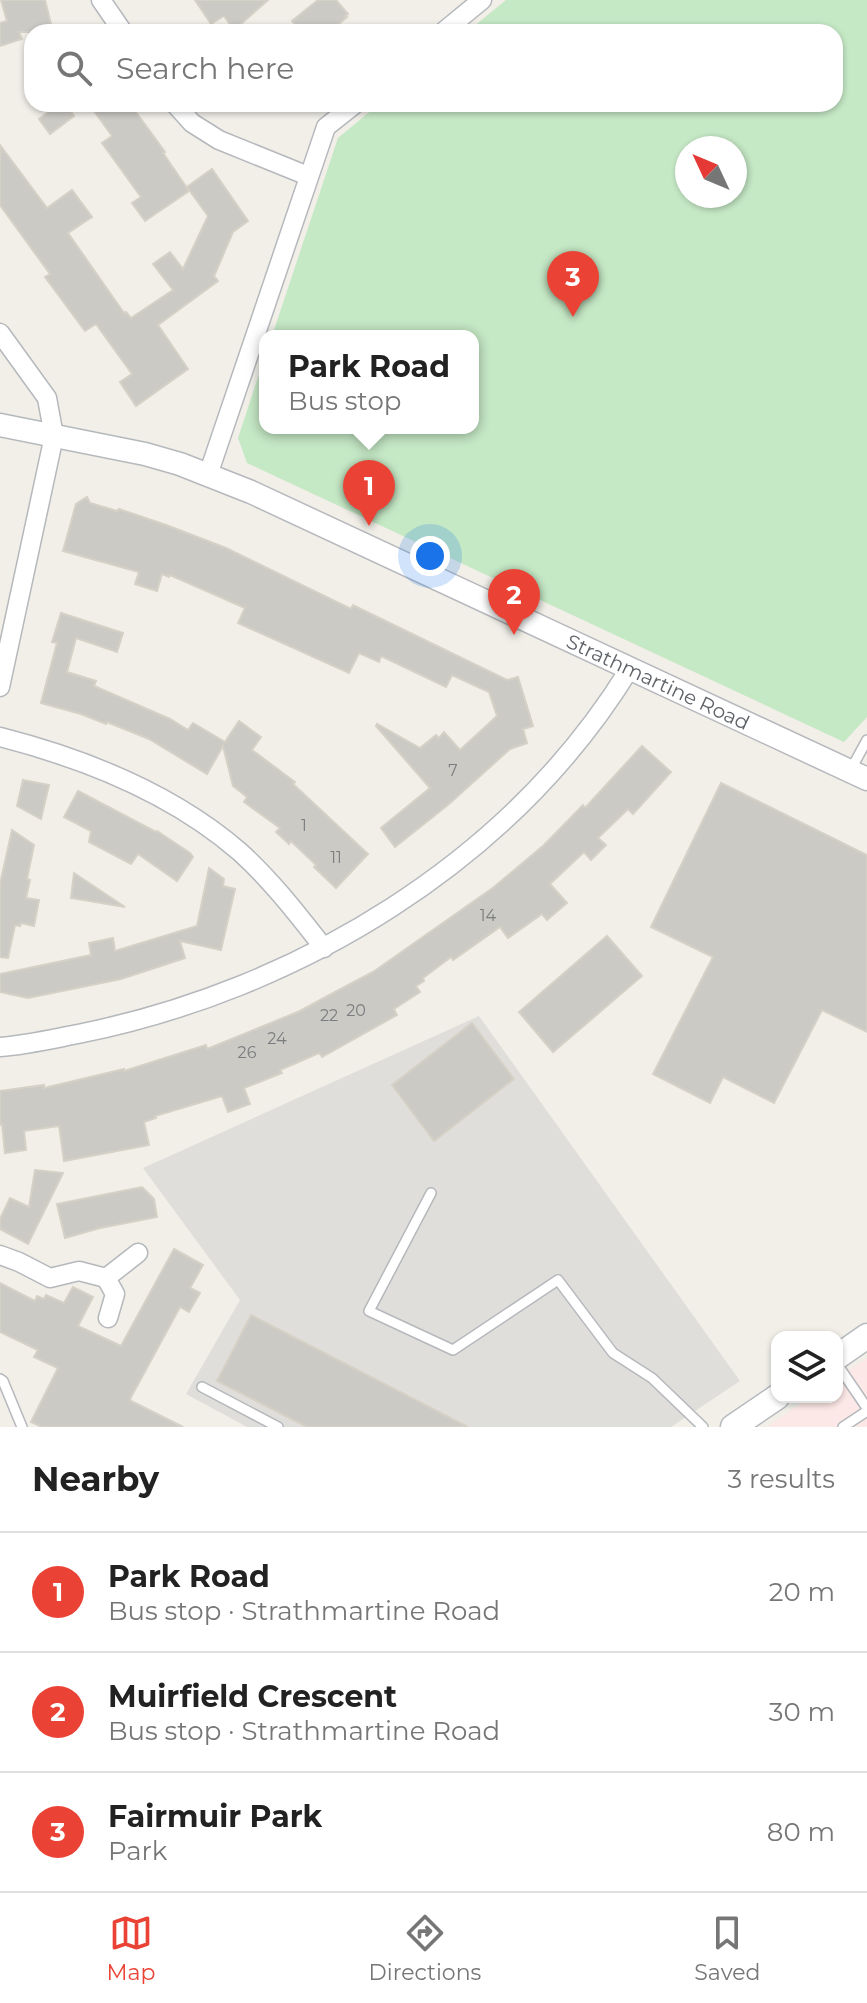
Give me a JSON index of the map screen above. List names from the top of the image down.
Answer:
{
  "streets": {
    "street": ["Strathmartine Road"]
  },
  "house_numbers": [
    "7",
    "1",
    "11",
    "14",
    "20",
    "22",
    "24",
    "26"
  ],
  "north": "top left",
  "page": {
    "search": "Search here",
    "pins": ["3", "1", "2"],
    "popup": ["Park Road", "Bus stop"],
    "heading": ["Nearby", "3 results"],
    "list": [
      {
        "mark": "1",
        "name": "Park Road",
        "note": "Bus stop · Strathmartine Road",
        "value": "20 m"
      },
      {
        "mark": "2",
        "name": "Muirfield Crescent",
        "note": "Bus stop · Strathmartine Road",
        "value": "30 m"
      },
      {
        "mark": "3",
        "name": "Fairmuir Park",
        "note": "Park",
        "value": "80 m"
      }
    ],
    "nav": ["Map", "Directions", "Saved"]
  }
}
